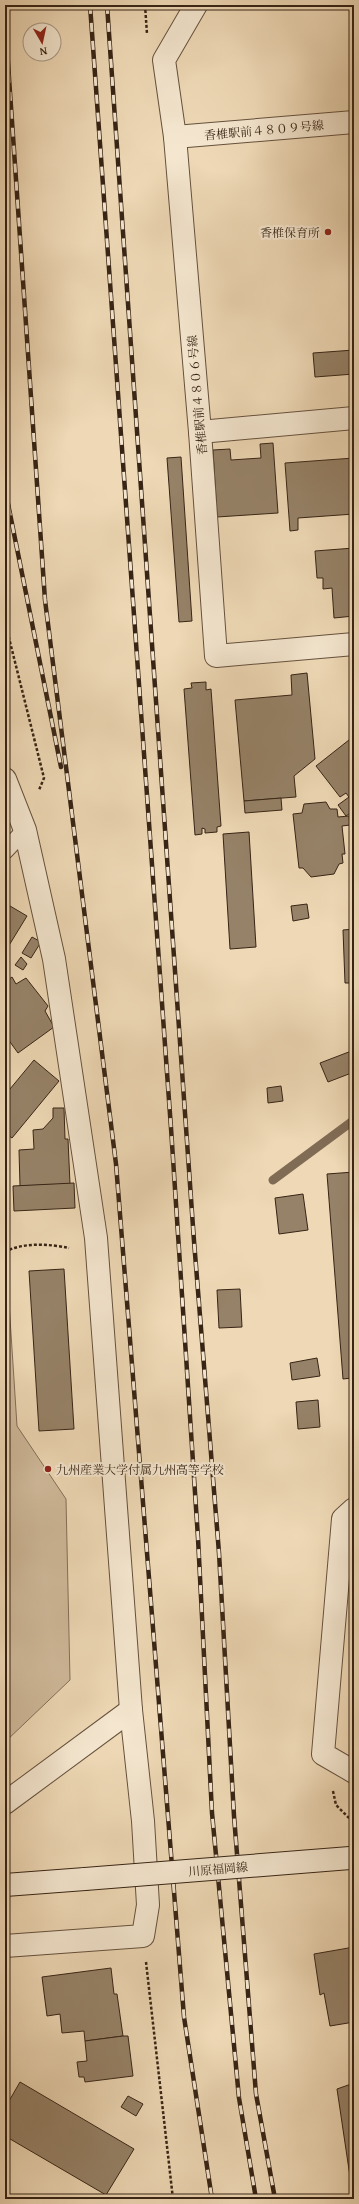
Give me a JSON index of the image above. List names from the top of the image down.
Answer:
{
  "streets": {
    "street": ["香椎駅前４８０９号線", "香椎駅前４８０６号線", "川原福岡線"]
  },
  "crossings": [
    ["香椎駅前４８０９号線", "香椎駅前４８０６号線"]
  ],
  "places": ["香椎保育所", "九州産業大学付属九州高等学校"],
  "north": "bottom"
}
